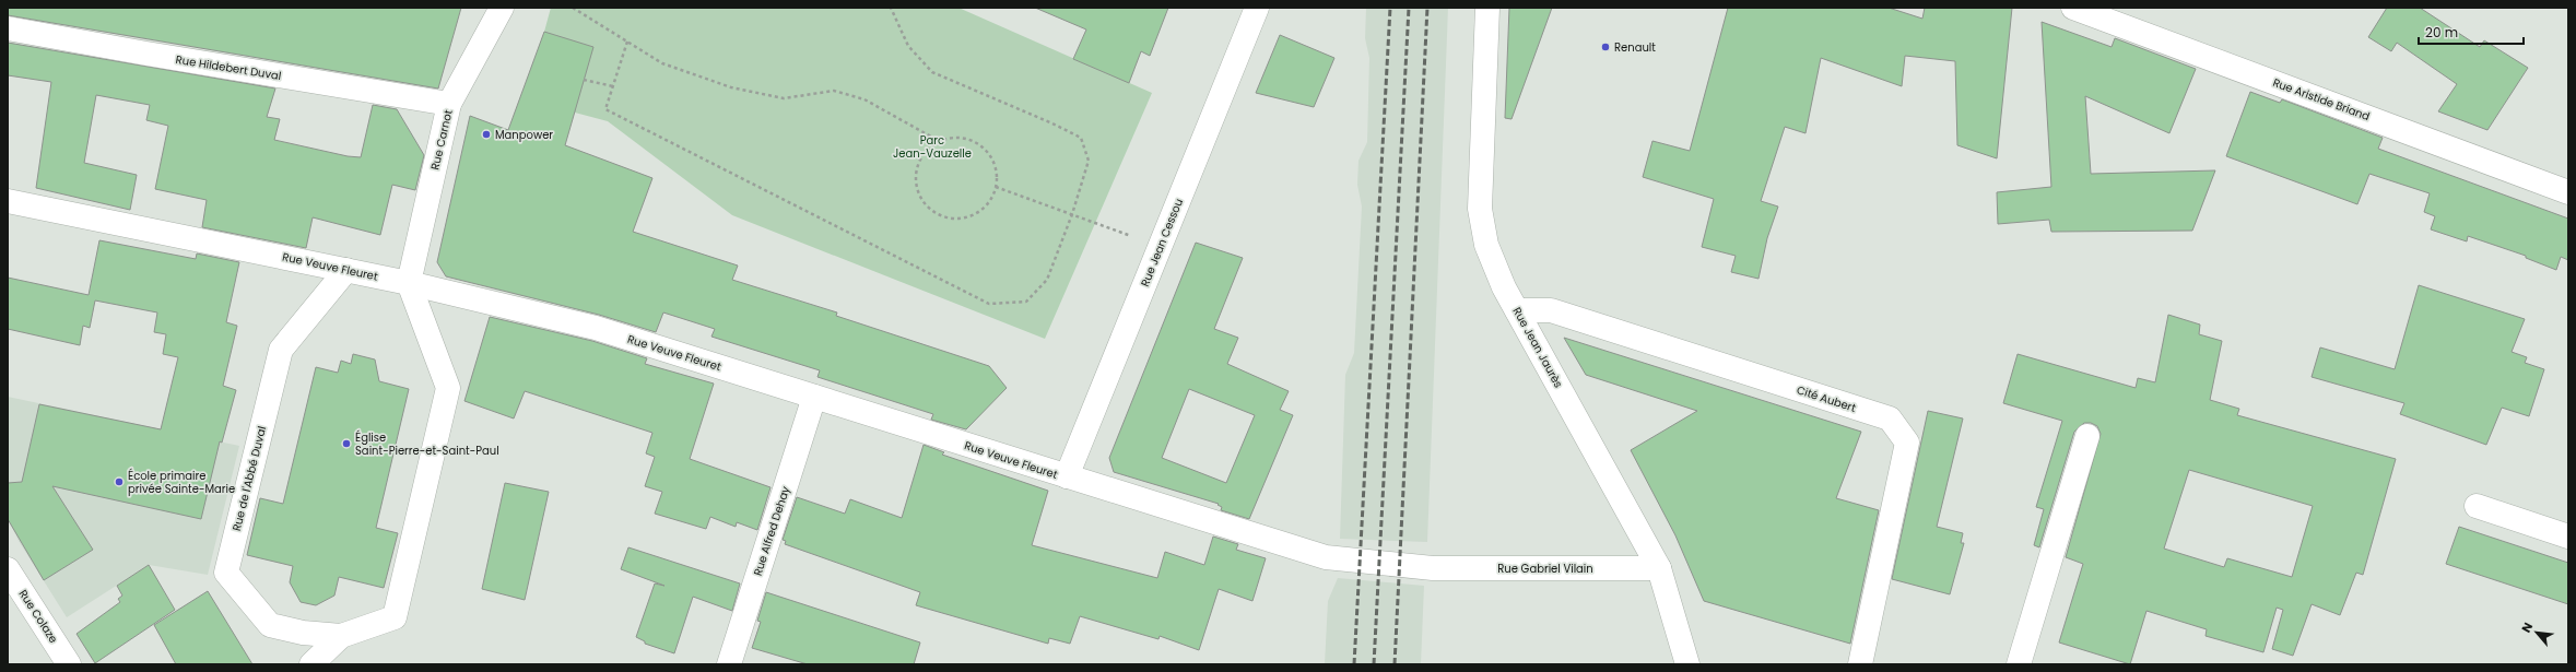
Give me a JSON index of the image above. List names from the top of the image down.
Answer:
{
  "streets": {
    "street": [
      "Rue Hildebert Duval",
      "Rue Aristide Briand",
      "Rue Carnot",
      "Rue Jean Cessou",
      "Rue Veuve Fleuret",
      "Rue Jean Jaurès",
      "Cité Aubert",
      "Rue de l'Abbé Duval",
      "Rue Alfred Dehay",
      "Rue Gabriel Vilain",
      "Rue Colaze"
    ]
  },
  "crossings": [
    ["Rue Hildebert Duval", "Rue Carnot"],
    ["Rue Carnot", "Rue Veuve Fleuret"],
    ["Rue Carnot", "Rue de l'Abbé Duval"],
    ["Rue Jean Cessou", "Rue Veuve Fleuret"],
    ["Rue Veuve Fleuret", "Rue de l'Abbé Duval"],
    ["Rue Veuve Fleuret", "Rue Alfred Dehay"],
    ["Rue Veuve Fleuret", "Rue Gabriel Vilain"],
    ["Rue Jean Jaurès", "Cité Aubert"],
    ["Rue Jean Jaurès", "Rue Gabriel Vilain"]
  ],
  "parks": ["Parc Jean-Vauzelle"],
  "places": [
    "Renault",
    "Manpower",
    "Église Saint-Pierre-et-Saint-Paul",
    "École primaire privée Sainte-Marie"
  ],
  "scale_bar": "20 m",
  "north": "top left"
}
